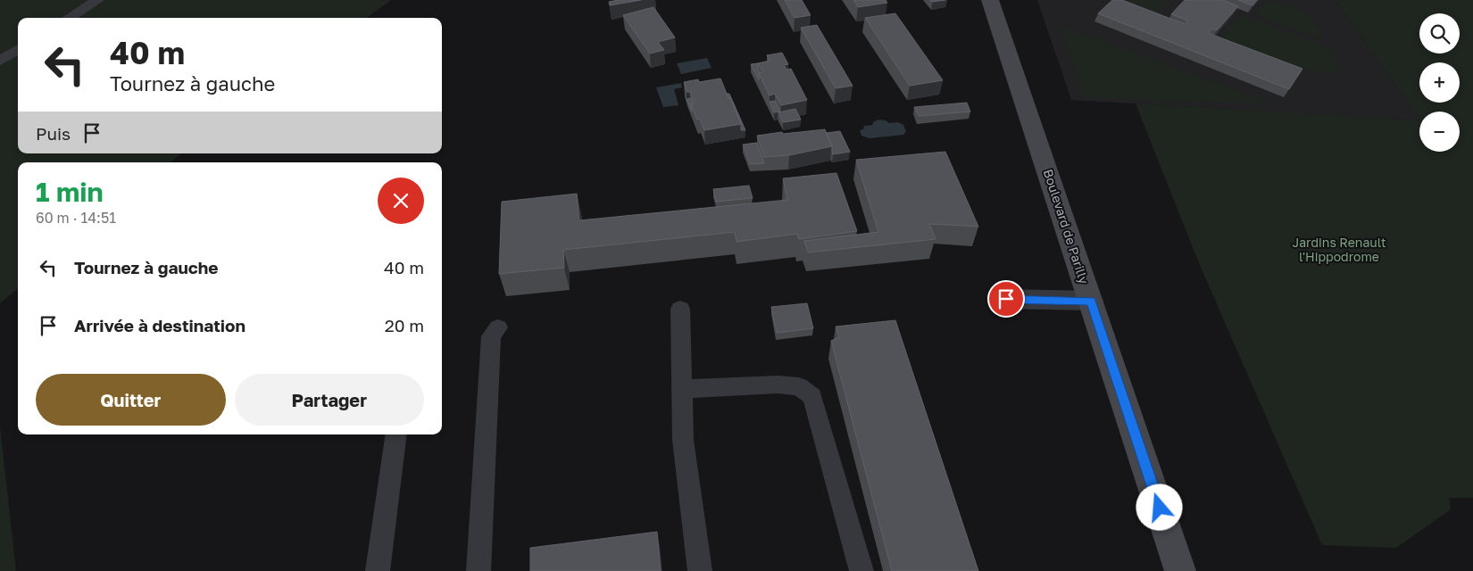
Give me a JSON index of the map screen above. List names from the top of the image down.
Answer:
{
  "streets": {
    "main road": ["Boulevard de Parilly"]
  },
  "parks": ["Jardins Renault l'Hippodrome"],
  "page": {
    "map_buttons": ["+", "−"],
    "turn": ["40 m", "Tournez à gauche"],
    "then": "Puis",
    "heading": ["1 min", "60 m · 14:51"],
    "list": [
      {
        "name": "Tournez à gauche",
        "value": "40 m"
      },
      {
        "name": "Arrivée à destination",
        "value": "20 m"
      }
    ],
    "buttons": ["Quitter", "Partager"]
  }
}
